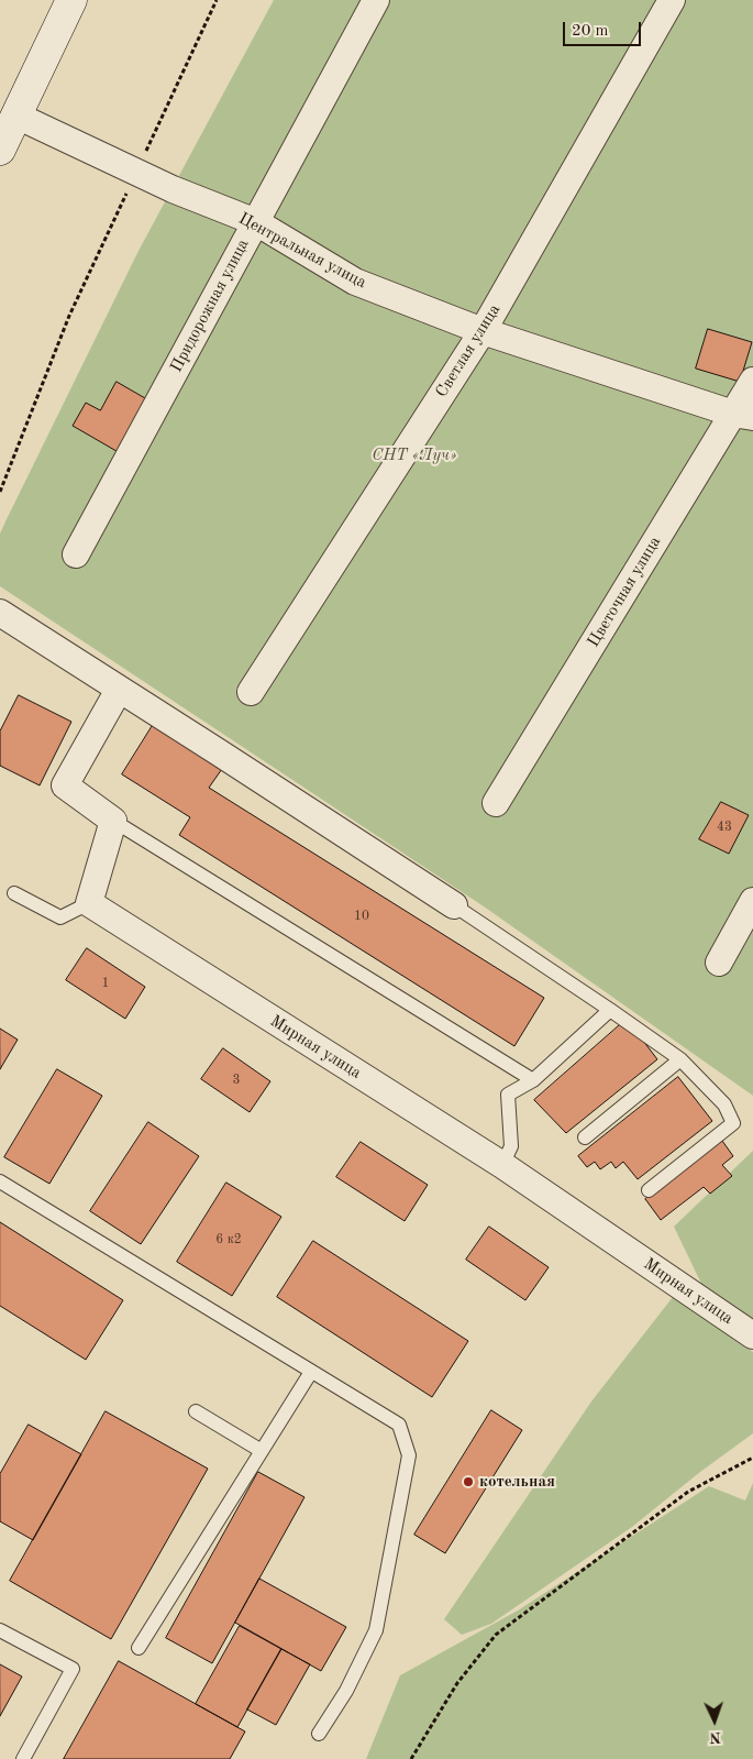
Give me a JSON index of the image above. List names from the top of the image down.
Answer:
{
  "streets": {
    "street": [
      "Центральная улица",
      "Придорожная улица",
      "Светлая улица",
      "Цветочная улица",
      "Мирная улица"
    ]
  },
  "crossings": [
    ["Центральная улица", "Придорожная улица"],
    ["Центральная улица", "Светлая улица"],
    ["Центральная улица", "Цветочная улица"]
  ],
  "parks": ["СНТ «Луч»"],
  "places": ["котельная"],
  "house_numbers": [
    "43",
    "10",
    "1",
    "3",
    "6 к2"
  ],
  "scale_bar": "20 m",
  "north": "bottom"
}
